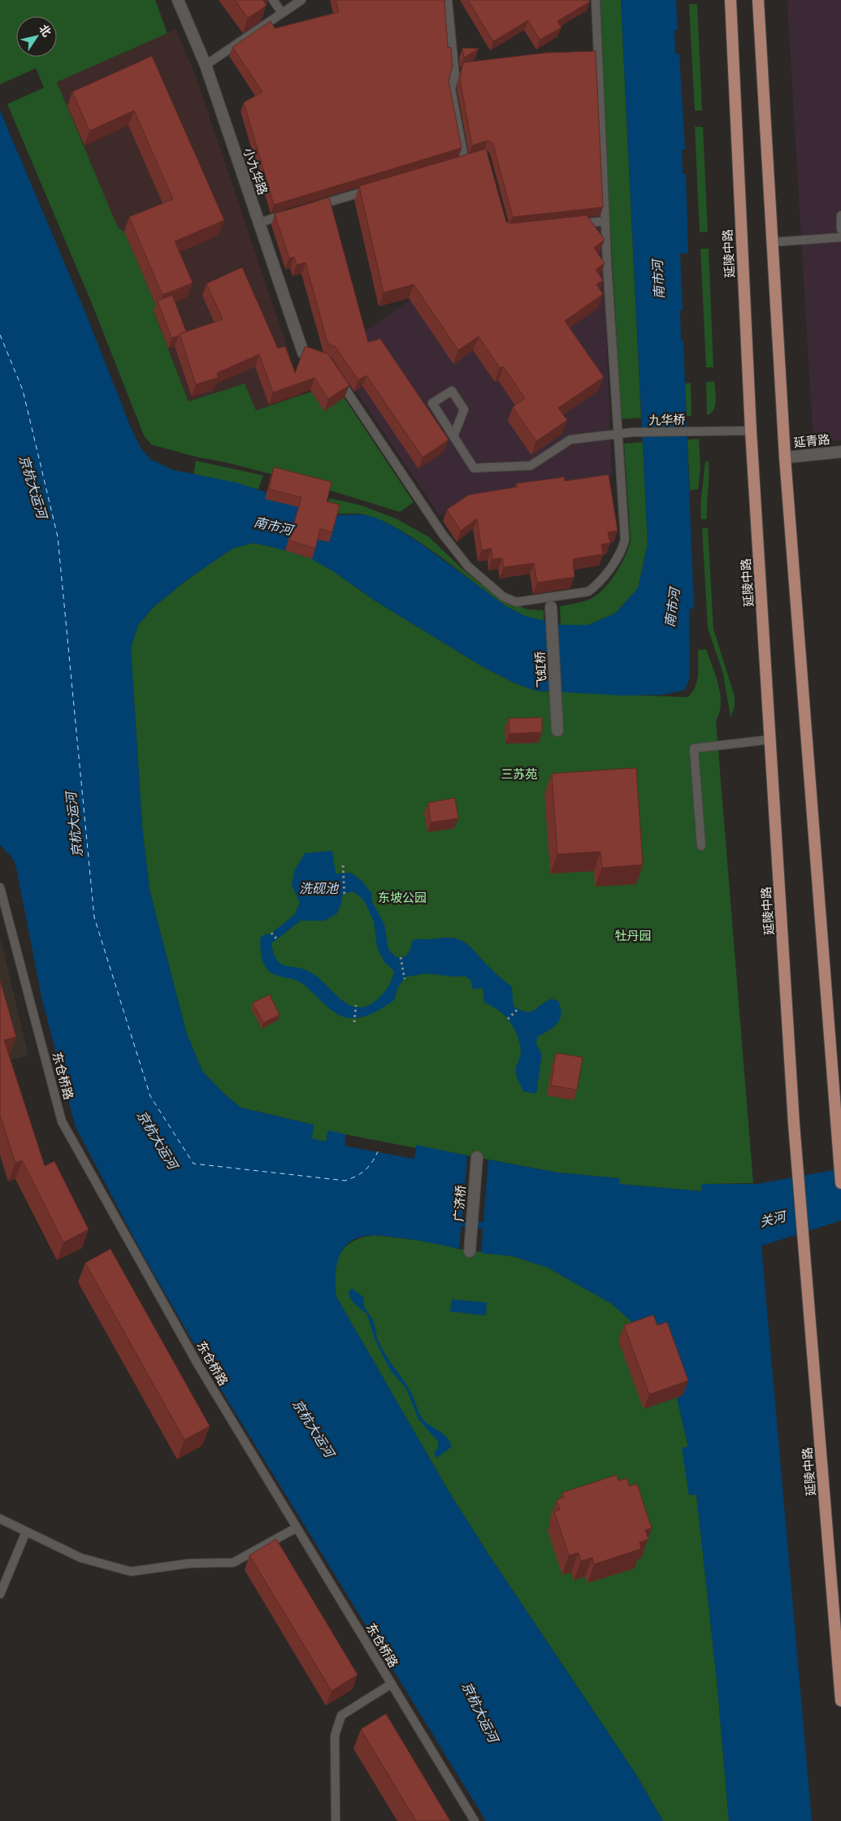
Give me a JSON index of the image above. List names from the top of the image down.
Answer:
{
  "streets": {
    "main road": ["延陵中路"],
    "street": [
      "小九华路",
      "延青路",
      "飞虹桥",
      "广济桥"
    ],
    "lane": ["九华桥", "东仓桥路"]
  },
  "crossings": [
    ["延陵中路", "九华桥"]
  ],
  "water": [
    "南市河",
    "京杭大运河",
    "洗砚池",
    "关河"
  ],
  "parks": ["三苏苑", "东坡公园", "牡丹园"],
  "north": "top right"
}
